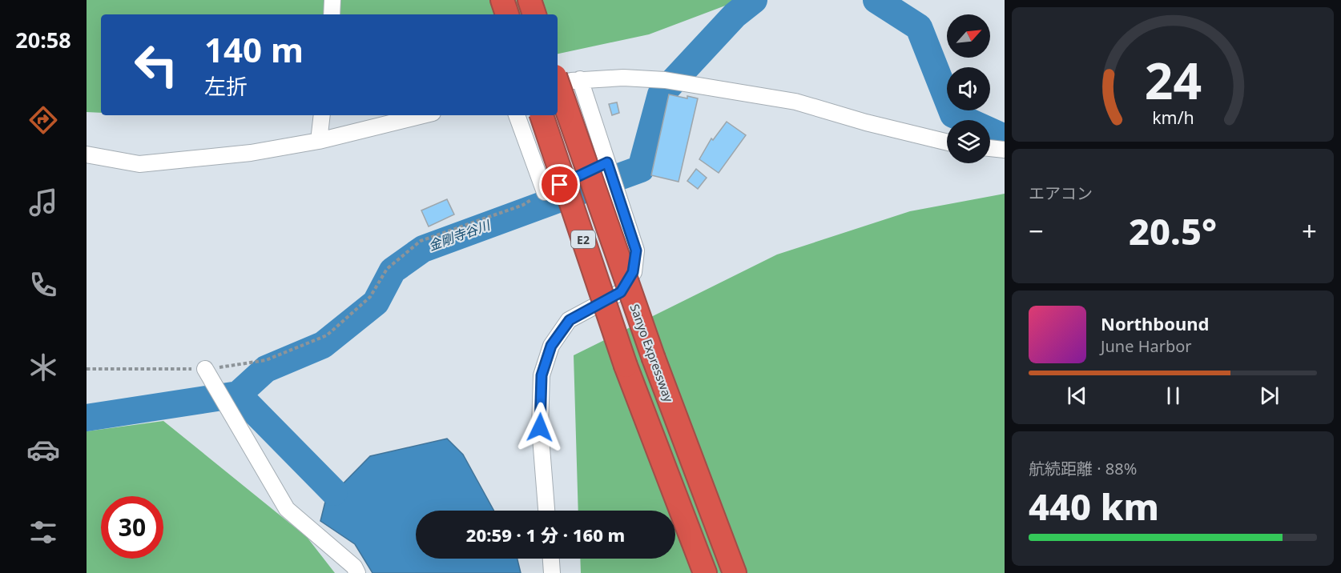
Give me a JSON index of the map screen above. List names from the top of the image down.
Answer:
{
  "streets": {
    "highway": ["E2", "Sanyo Expressway"]
  },
  "water": ["金剛寺谷川"],
  "north": "top right",
  "page": {
    "tabs": "20:58",
    "turn": ["140 m", "左折"],
    "tile": [
      "エアコン",
      ["航続距離 · 88%", "440 km"]
    ],
    "heat": ["−", "20.5°", "+"],
    "song": ["Northbound", "June Harbor"],
    "limit": "30",
    "trip": "20:59 · 1 分 · 160 m",
    "gauge": ["24", "km/h"]
  }
}
